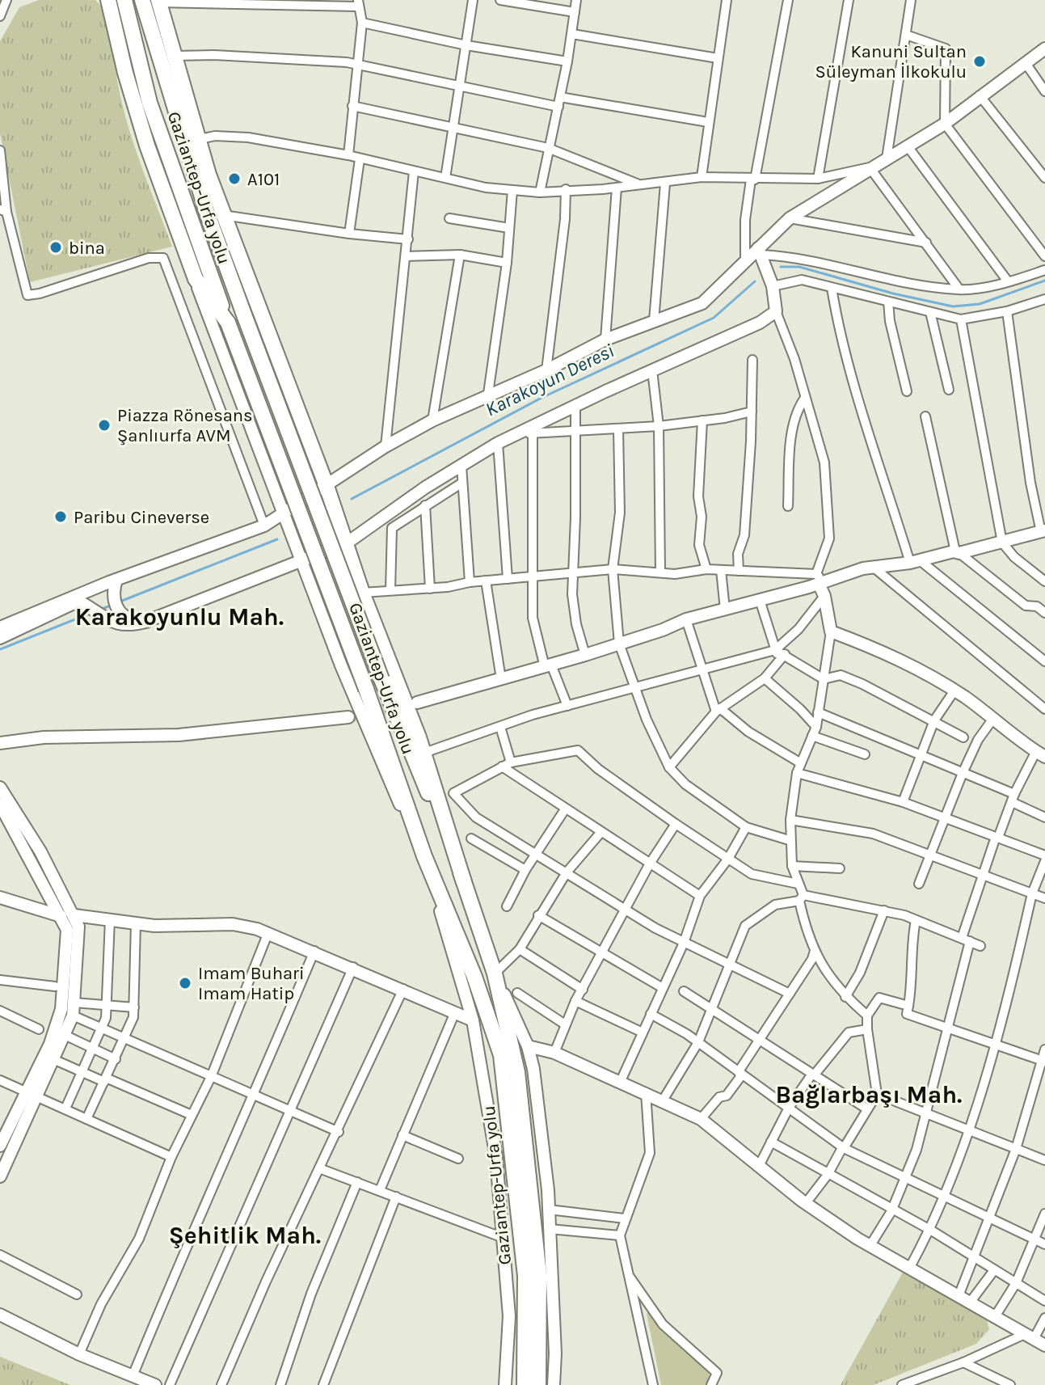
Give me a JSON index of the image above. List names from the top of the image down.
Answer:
{
  "streets": {
    "highway": ["Gaziantep-Urfa yolu"]
  },
  "districts": ["Karakoyunlu Mah.", "Bağlarbaşı Mah.", "Şehitlik Mah."],
  "water": ["Karakoyun Deresi"],
  "places": [
    "Kanuni Sultan Süleyman İlkokulu",
    "A101",
    "bina",
    "Piazza Rönesans Şanlıurfa AVM",
    "Paribu Cineverse",
    "Imam Buhari Imam Hatip"
  ]
}
